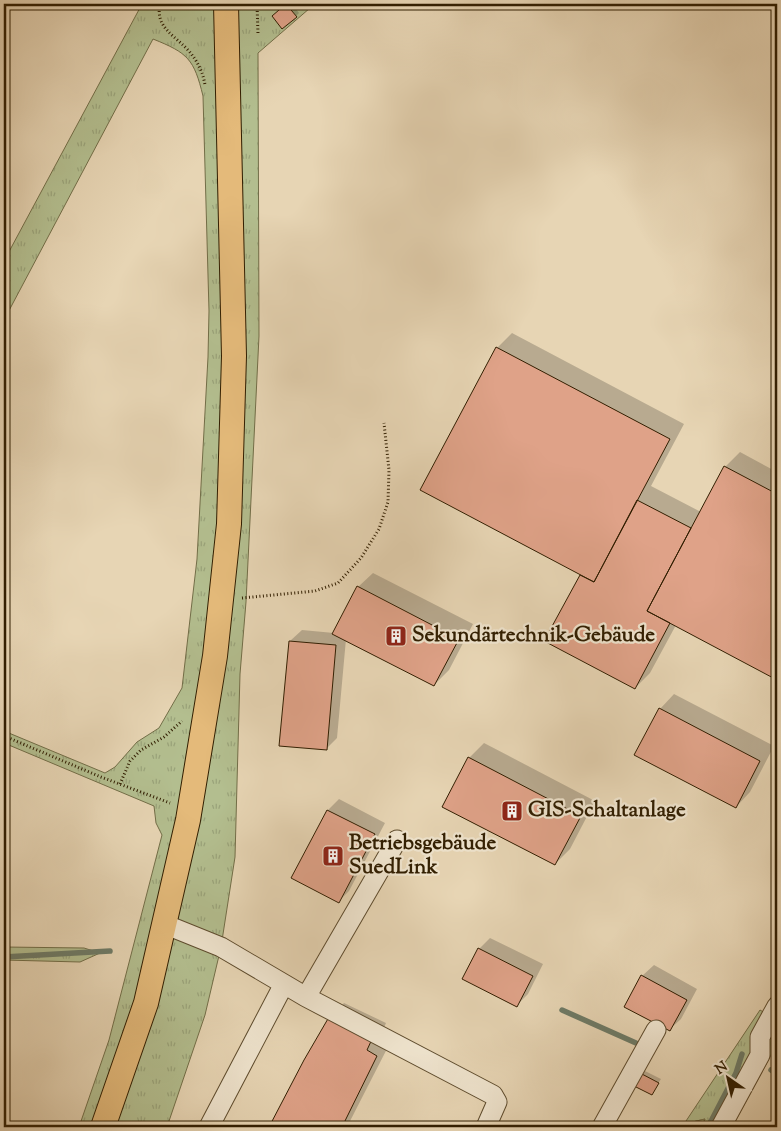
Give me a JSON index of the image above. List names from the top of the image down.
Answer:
{
  "places": {
    "building": ["Sekundärtechnik-Gebäude", "GIS-Schaltanlage", "Betriebsgebäude SuedLink"]
  },
  "north": "top left"
}
